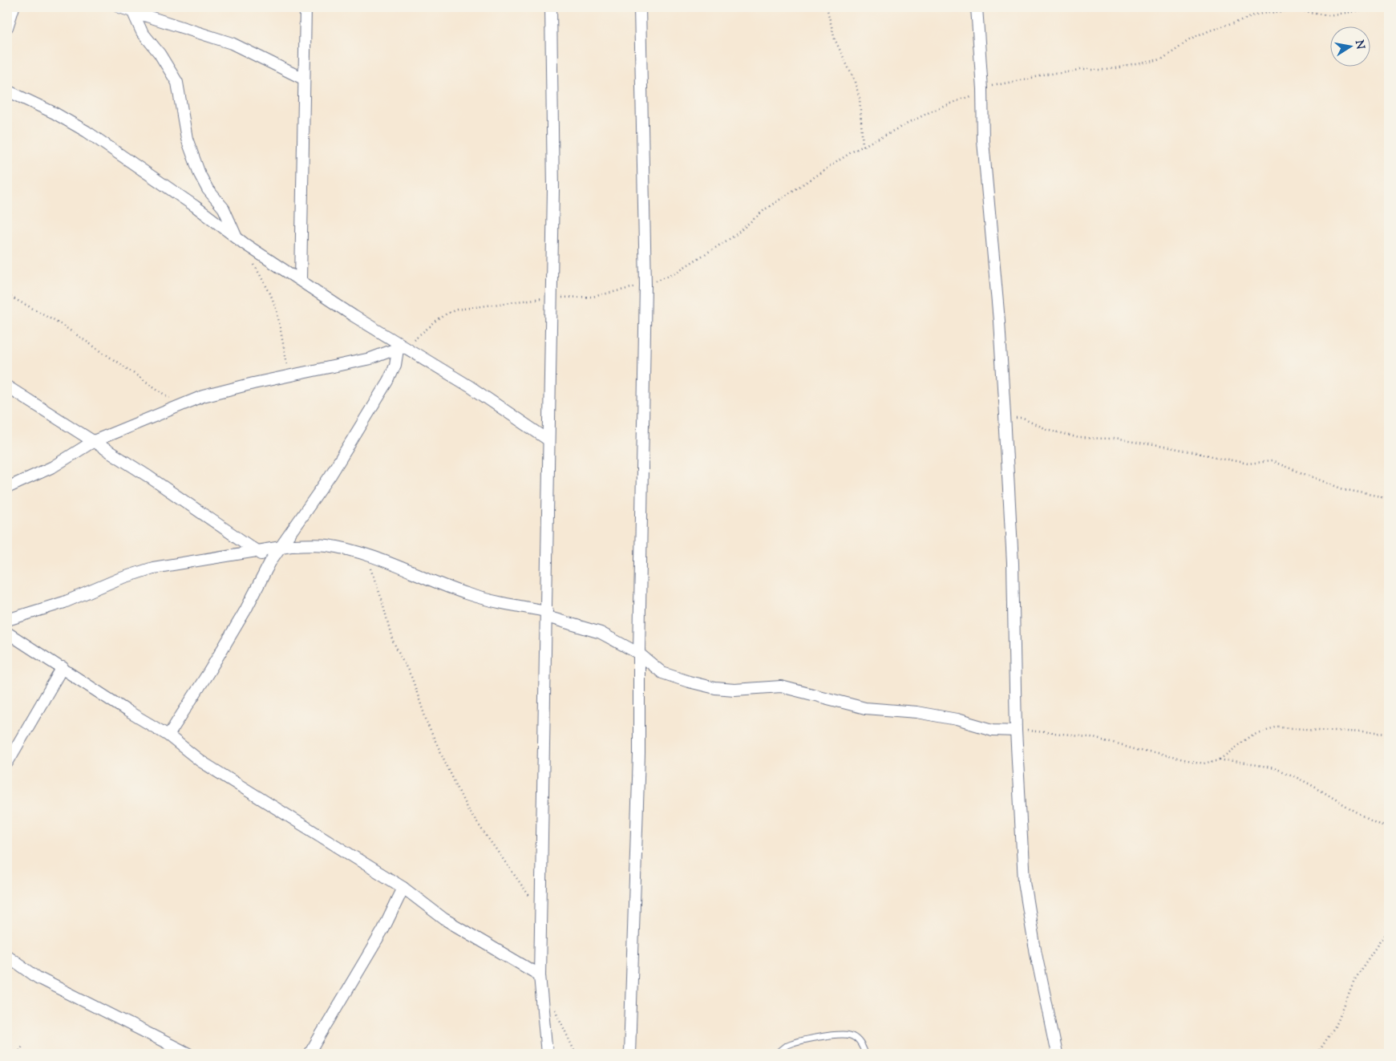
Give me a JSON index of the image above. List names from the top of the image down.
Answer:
{
  "north": "right"
}
